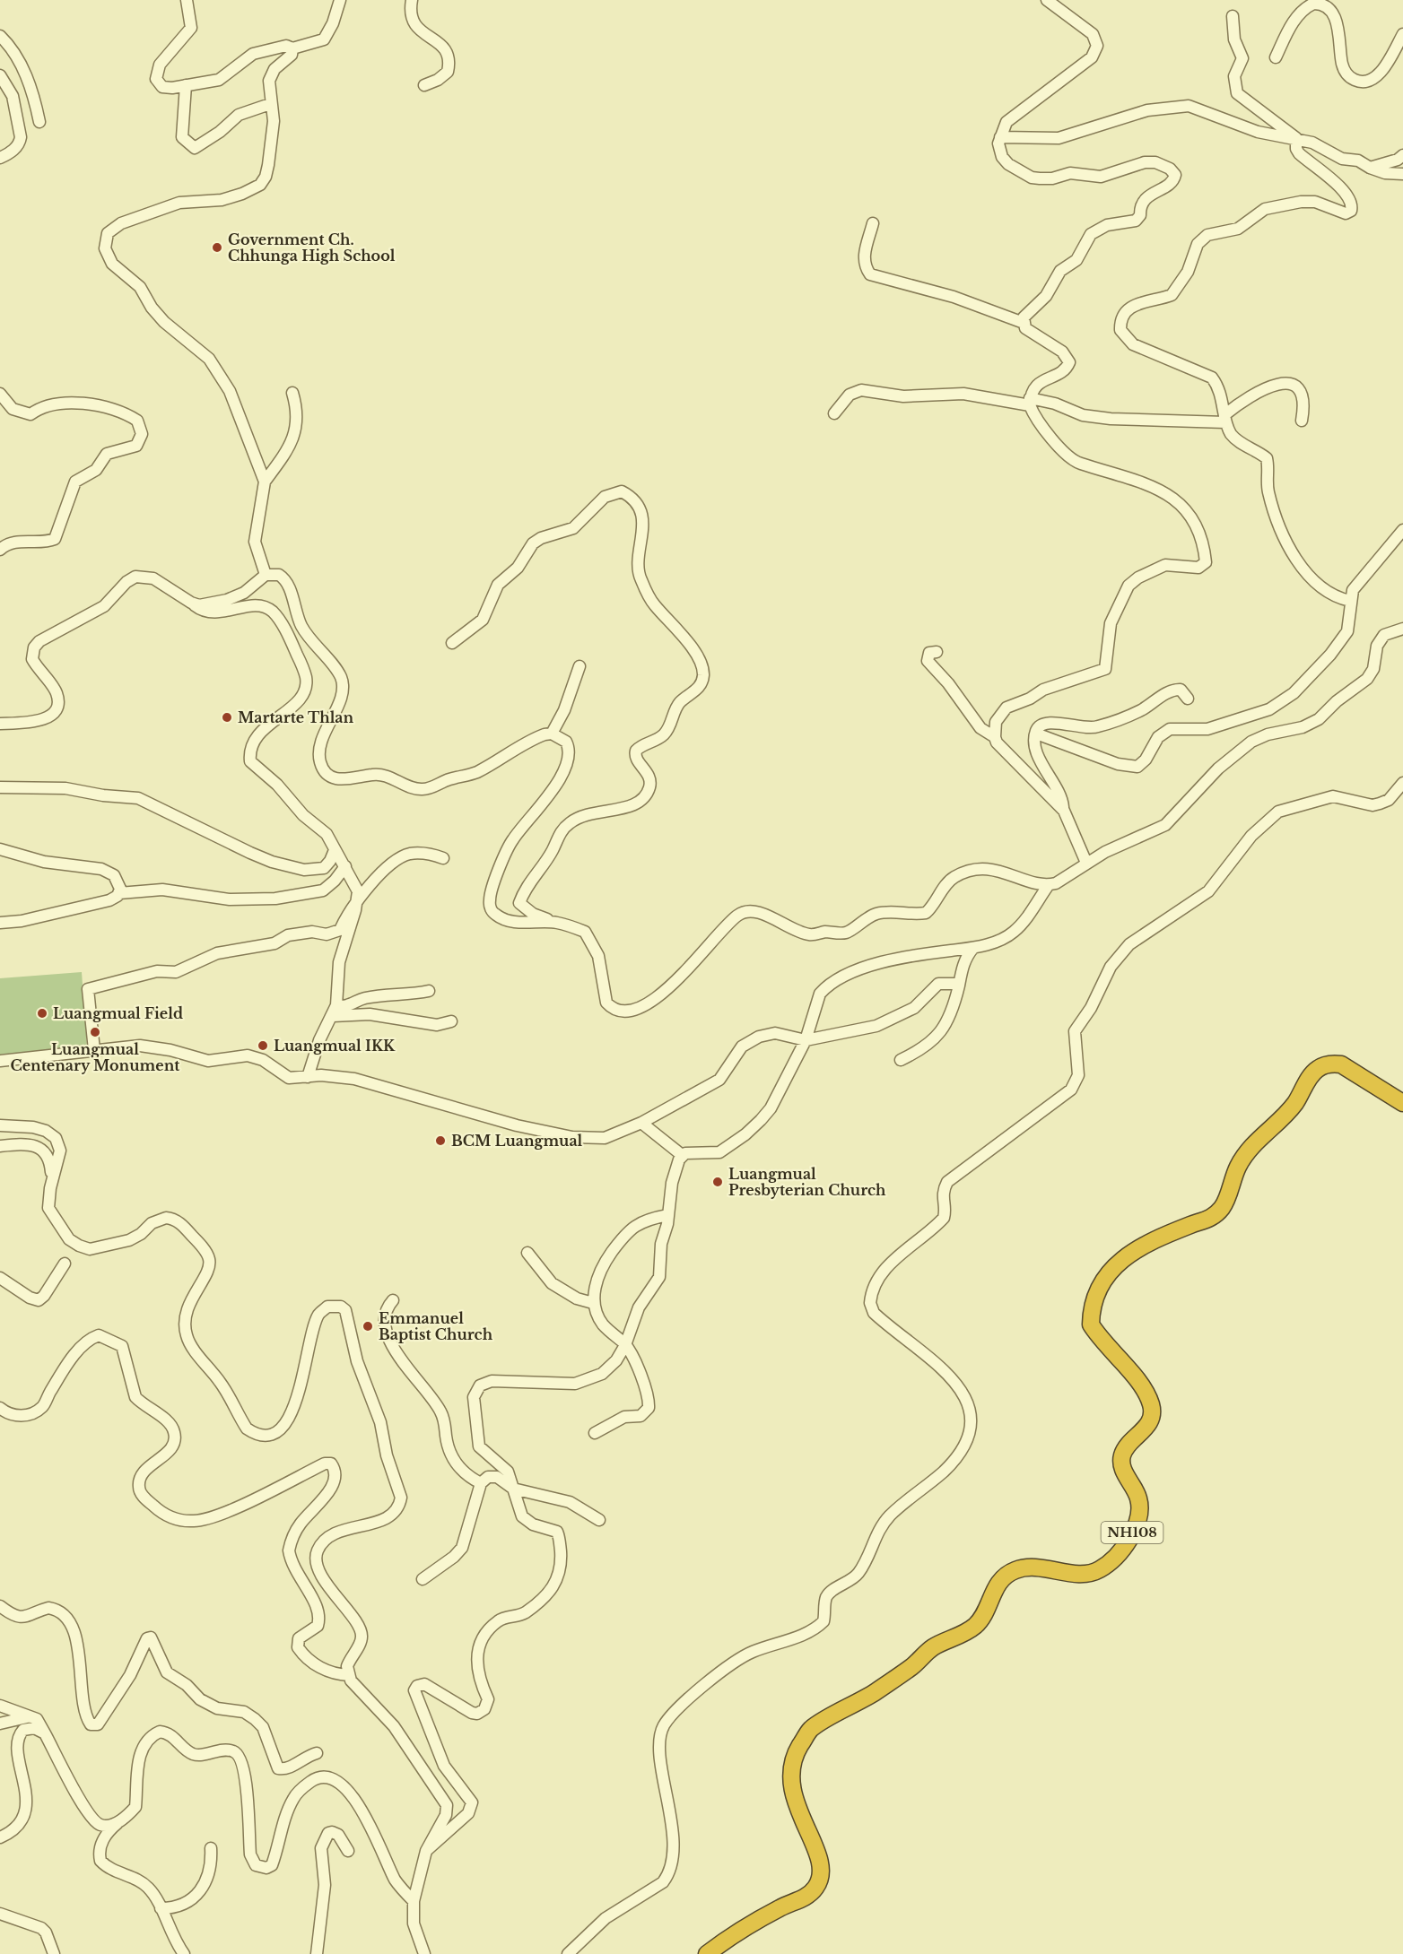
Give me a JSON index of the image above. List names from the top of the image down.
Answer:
{
  "streets": {
    "highway": ["NH108"]
  },
  "places": [
    "Government Ch. Chhunga High School",
    "Martarte Thlan",
    "Luangmual Field",
    "Luangmual Centenary Monument",
    "Luangmual IKK",
    "BCM Luangmual",
    "Luangmual Presbyterian Church",
    "Emmanuel Baptist Church"
  ]
}
